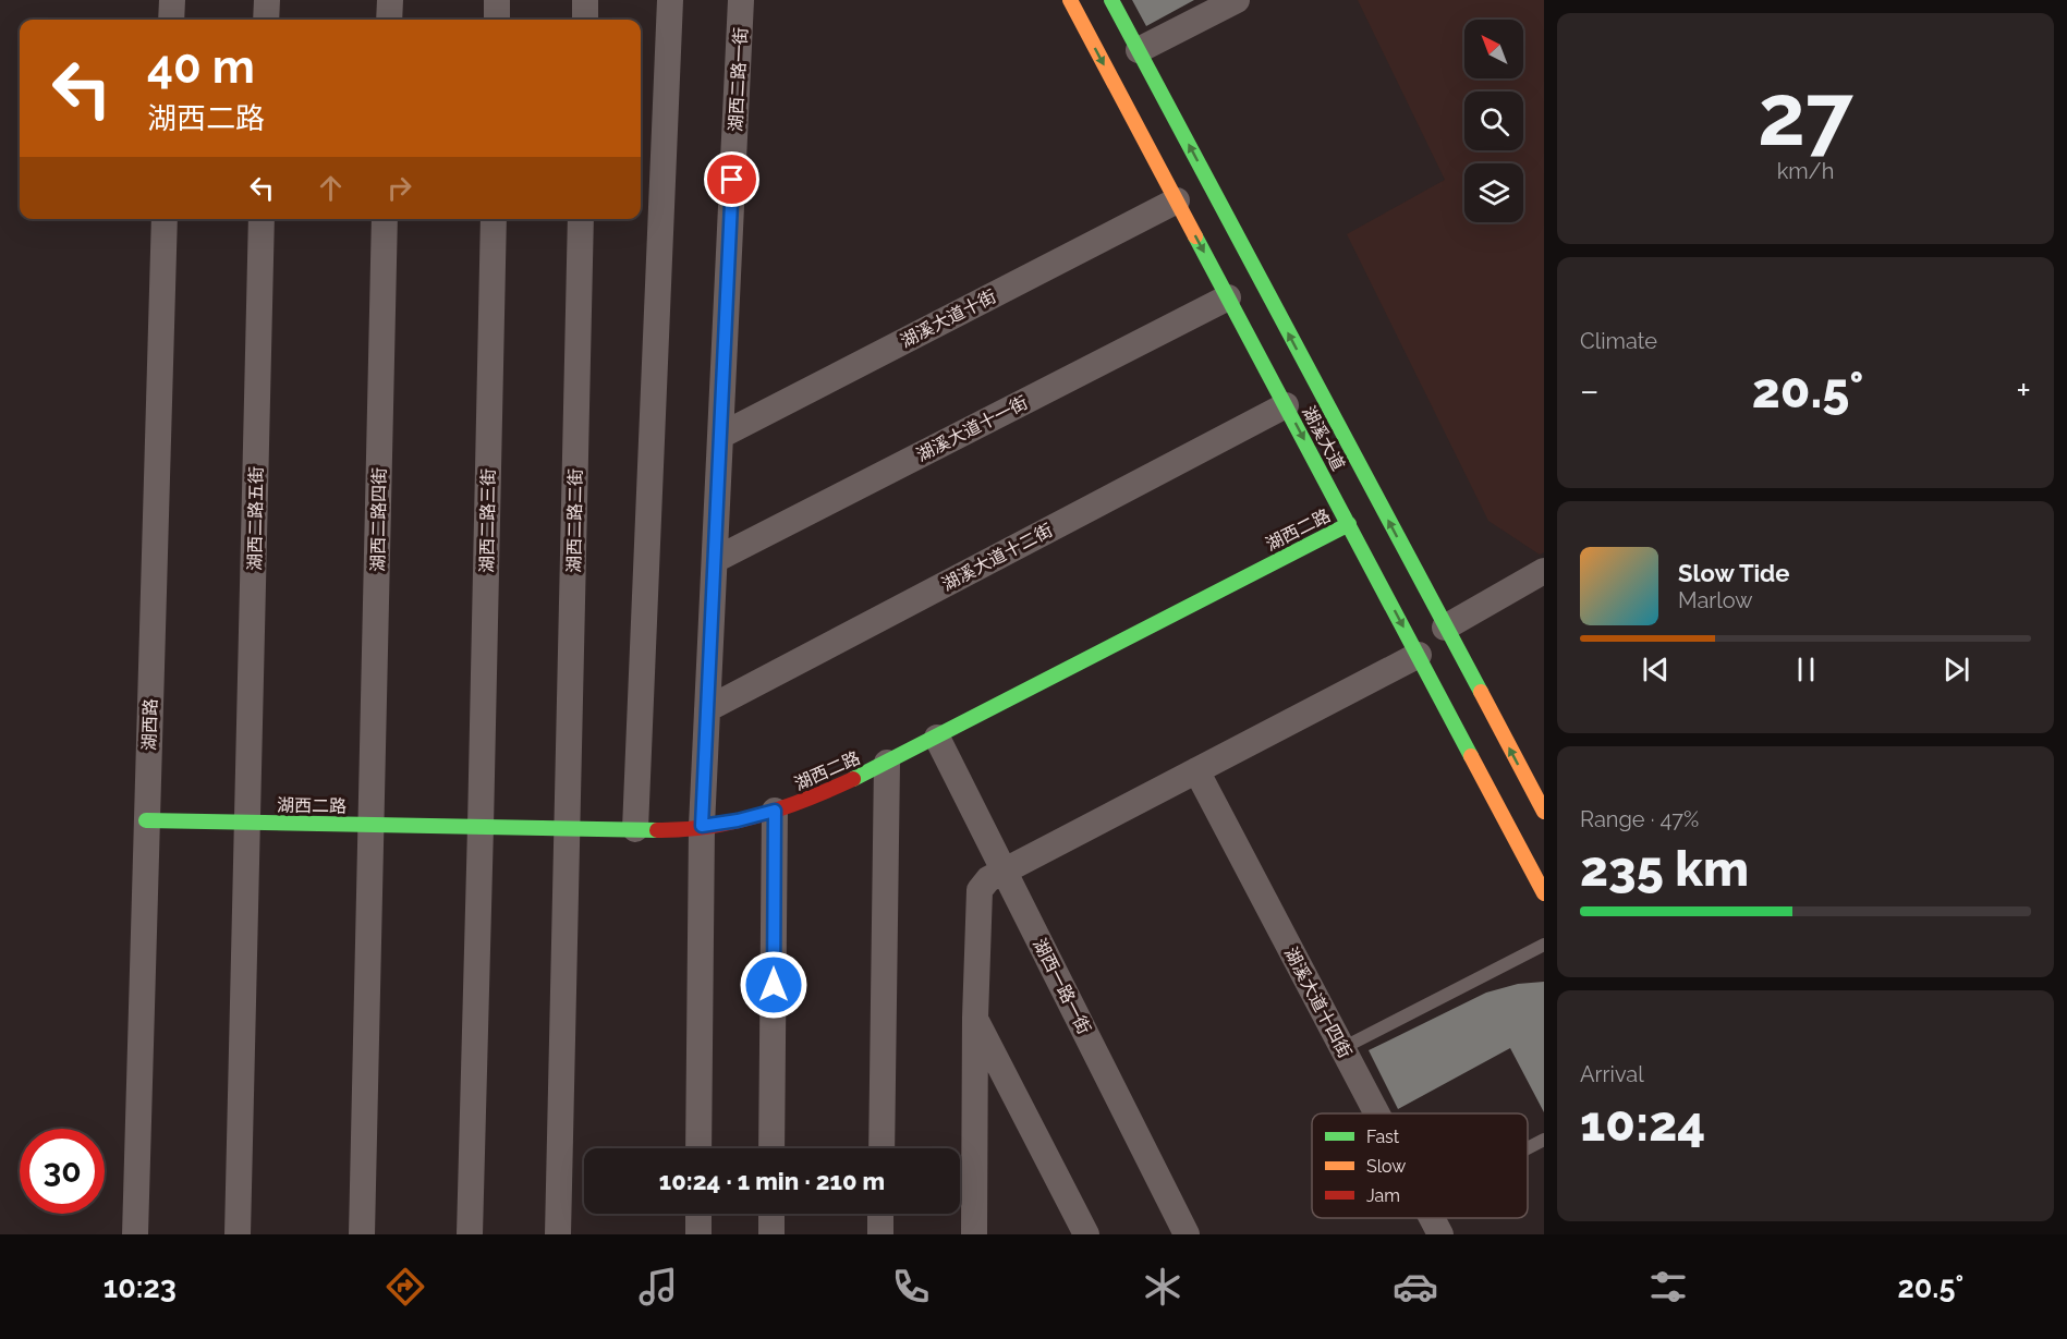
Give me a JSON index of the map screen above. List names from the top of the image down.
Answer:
{
  "streets": {
    "street": [
      "湖西二路一街",
      "湖溪大道十街",
      "湖溪大道十一街",
      "湖溪大道",
      "湖西二路五街",
      "湖西二路四街",
      "湖西二路三街",
      "湖西二路二街",
      "湖西二路",
      "湖溪大道十二街",
      "湖西路",
      "湖西一路一街",
      "湖溪大道十四街"
    ]
  },
  "crossings": [
    ["湖西二路一街", "湖溪大道十街"],
    ["湖西二路一街", "湖溪大道十一街"],
    ["湖西二路一街", "湖西二路"],
    ["湖西二路一街", "湖溪大道十二街"],
    ["湖溪大道十街", "湖溪大道"],
    ["湖溪大道十一街", "湖溪大道"],
    ["湖溪大道", "湖西二路"],
    ["湖溪大道", "湖溪大道十二街"],
    ["湖西二路五街", "湖西二路"],
    ["湖西二路四街", "湖西二路"],
    ["湖西二路三街", "湖西二路"],
    ["湖西二路二街", "湖西二路"],
    ["湖西二路", "湖西路"],
    ["湖西二路", "湖西一路一街"]
  ],
  "legend": ["Fast", "Slow", "Jam"],
  "north": "top left",
  "page": {
    "tile": [
      ["27", "km/h"],
      "Climate",
      ["Range · 47%", "235 km"],
      ["Arrival", "10:24"]
    ],
    "turn": ["40 m", "湖西二路"],
    "heat": ["−", "20.5°", "+"],
    "song": ["Slow Tide", "Marlow"],
    "limit": "30",
    "trip": "10:24 · 1 min · 210 m",
    "tabs": ["10:23", "20.5°"]
  }
}
